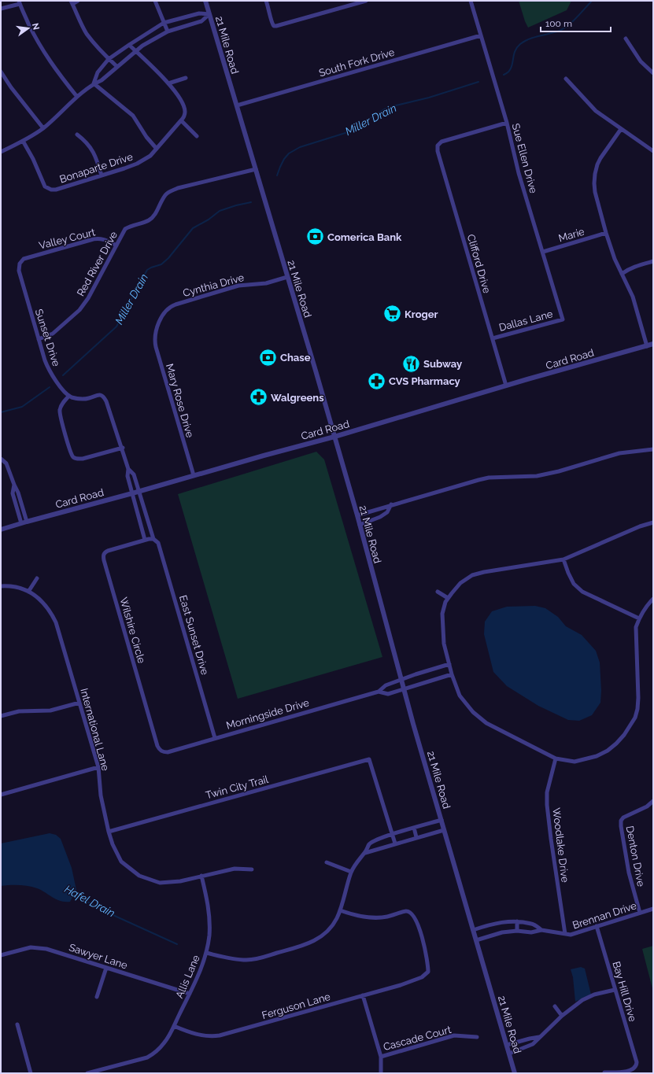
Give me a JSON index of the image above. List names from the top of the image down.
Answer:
{
  "streets": {
    "street": [
      "21 Mile Road",
      "South Fork Drive",
      "Sue Ellen Drive",
      "Bonaparte Drive",
      "Marie",
      "Valley Court",
      "Red River Drive",
      "Clifford Drive",
      "Cynthia Drive",
      "Dallas Lane",
      "Sunset Drive",
      "Card Road",
      "Mary Rose Drive",
      "Wilshire Circle",
      "East Sunset Drive",
      "Morningside Drive",
      "International Lane",
      "Twin City Trail",
      "Woodlake Drive",
      "Denton Drive",
      "Brennan Drive",
      "Sawyer Lane",
      "Allis Lane",
      "Bay Hill Drive",
      "Ferguson Lane",
      "Cascade Court"
    ]
  },
  "crossings": [
    ["21 Mile Road", "South Fork Drive"],
    ["21 Mile Road", "Red River Drive"],
    ["21 Mile Road", "Cynthia Drive"],
    ["21 Mile Road", "Card Road"],
    ["21 Mile Road", "Morningside Drive"],
    ["21 Mile Road", "Brennan Drive"],
    ["South Fork Drive", "Sue Ellen Drive"],
    ["Sue Ellen Drive", "Marie"],
    ["Sue Ellen Drive", "Clifford Drive"],
    ["Sue Ellen Drive", "Dallas Lane"],
    ["Valley Court", "Red River Drive"],
    ["Valley Court", "Sunset Drive"],
    ["Red River Drive", "Sunset Drive"],
    ["Clifford Drive", "Dallas Lane"],
    ["Clifford Drive", "Card Road"],
    ["Cynthia Drive", "Mary Rose Drive"],
    ["Card Road", "Mary Rose Drive"],
    ["Card Road", "East Sunset Drive"],
    ["Wilshire Circle", "Morningside Drive"],
    ["East Sunset Drive", "Morningside Drive"],
    ["International Lane", "Twin City Trail"],
    ["International Lane", "Allis Lane"],
    ["Woodlake Drive", "Brennan Drive"],
    ["Denton Drive", "Brennan Drive"],
    ["Brennan Drive", "Bay Hill Drive"],
    ["Sawyer Lane", "Allis Lane"],
    ["Allis Lane", "Ferguson Lane"]
  ],
  "water": ["Miller Drain", "Hafel Drain"],
  "places": {
    "bank": ["Comerica Bank", "Chase"],
    "supermarket": ["Kroger"],
    "restaurant": ["Subway"],
    "pharmacy": ["CVS Pharmacy", "Walgreens"]
  },
  "scale_bar": "100 m",
  "north": "right"
}
